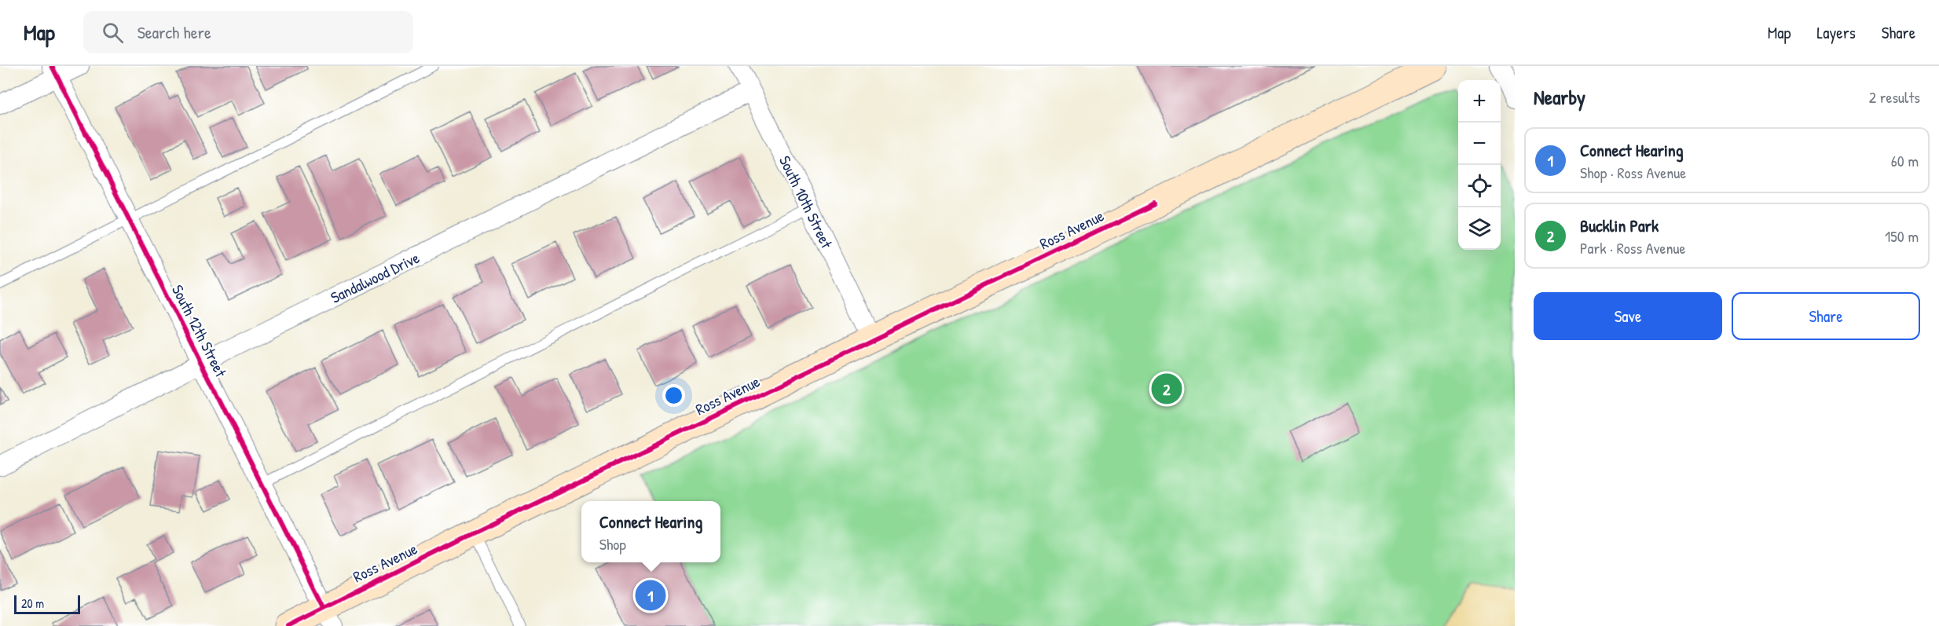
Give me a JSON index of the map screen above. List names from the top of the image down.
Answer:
{
  "streets": {
    "street": [
      "South 10th Street",
      "Ross Avenue",
      "Sandalwood Drive",
      "South 12th Street"
    ]
  },
  "crossings": [
    ["South 10th Street", "Ross Avenue"],
    ["South 10th Street", "Sandalwood Drive"],
    ["Ross Avenue", "South 12th Street"],
    ["Sandalwood Drive", "South 12th Street"]
  ],
  "scale_bar": "20 m",
  "page": {
    "header": "Map",
    "search": "Search here",
    "nav": ["Map", "Layers", "Share"],
    "heading": ["Nearby", "2 results"],
    "map_buttons": ["+", "−"],
    "list": [
      {
        "mark": "1",
        "name": "Connect Hearing",
        "note": "Shop · Ross Avenue",
        "value": "60 m"
      },
      {
        "mark": "2",
        "name": "Bucklin Park",
        "note": "Park · Ross Avenue",
        "value": "150 m"
      }
    ],
    "buttons": ["Save", "Share"],
    "pins": ["2", "1"],
    "popup": ["Connect Hearing", "Shop"],
    "scale": "20 m"
  }
}
